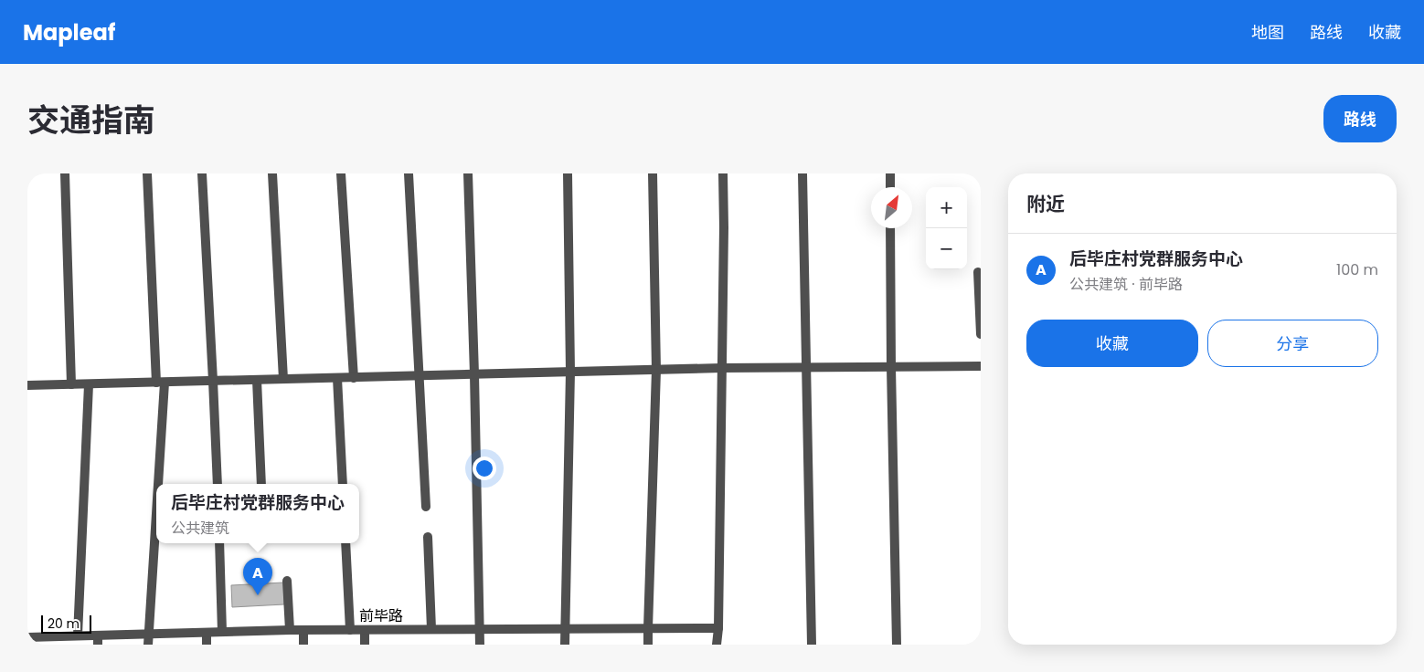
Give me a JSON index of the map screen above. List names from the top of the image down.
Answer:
{
  "streets": {
    "street": ["前毕路"]
  },
  "scale_bar": "20 m",
  "north": "top right",
  "page": {
    "header": "Mapleaf",
    "nav": ["地图", "路线", "收藏"],
    "title": "交通指南",
    "buttons": [
      "路线",
      ["收藏", "分享"]
    ],
    "heading": "附近",
    "map_buttons": ["+", "−"],
    "list": [
      {
        "mark": "A",
        "name": "后毕庄村党群服务中心",
        "note": "公共建筑 · 前毕路",
        "value": "100 m"
      }
    ],
    "popup": ["后毕庄村党群服务中心", "公共建筑"],
    "pins": "A",
    "scale": "20 m"
  }
}
